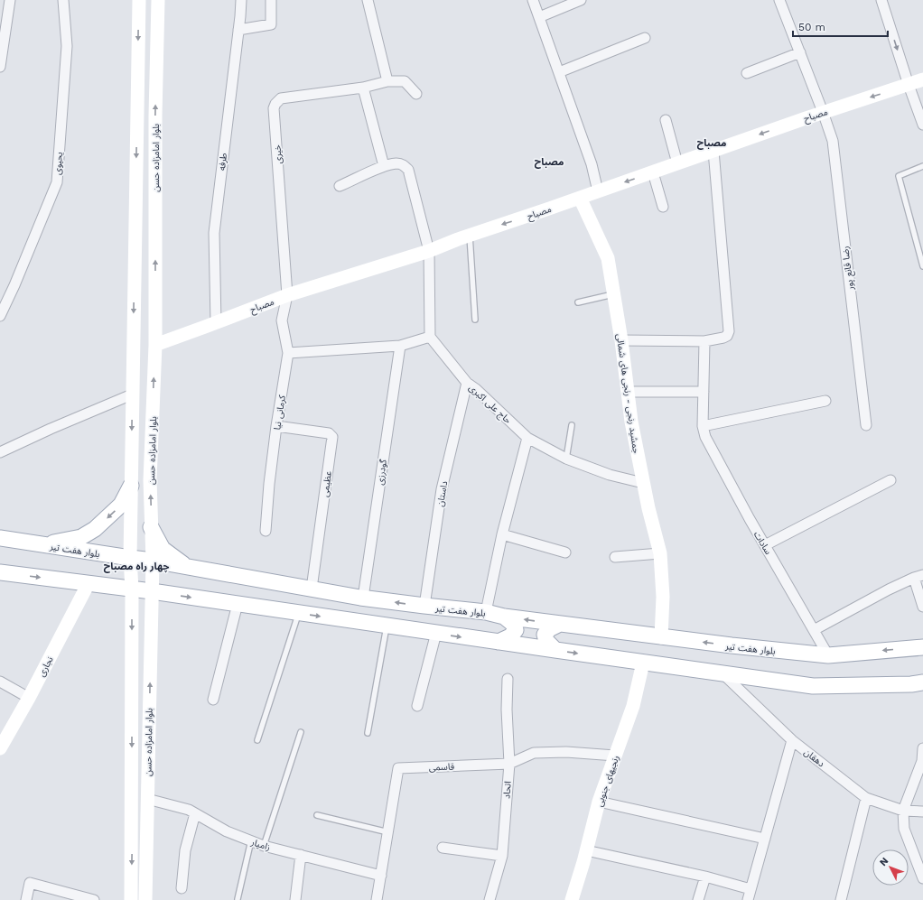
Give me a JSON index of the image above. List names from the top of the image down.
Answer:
{
  "streets": {
    "main road": [
      "مصباح",
      "بلوار امامزاده حسن",
      "جمشید رنجی - رنجی های شمالی",
      "بلوار هفت تیر",
      "نجاری",
      "رنجیهای جنوبی"
    ],
    "street": [
      "خیری",
      "طرفه",
      "یحیوی",
      "رضا قانع پور",
      "حاج علی اکبری",
      "کرمانی نیا",
      "گودرزی",
      "عظیمی",
      "داستان",
      "سادات",
      "دهقان",
      "قاسمی",
      "اتحاد",
      "زامیار"
    ]
  },
  "crossings": [
    ["مصباح", "خیری"],
    ["مصباح", "بلوار امامزاده حسن"],
    ["مصباح", "طرفه"],
    ["مصباح", "رضا قانع پور"],
    ["مصباح", "جمشید رنجی - رنجی های شمالی"],
    ["مصباح", "کرمانی نیا"],
    ["خیری", "کرمانی نیا"],
    ["بلوار امامزاده حسن", "بلوار هفت تیر"],
    ["بلوار امامزاده حسن", "زامیار"],
    ["جمشید رنجی - رنجی های شمالی", "حاج علی اکبری"],
    ["جمشید رنجی - رنجی های شمالی", "بلوار هفت تیر"],
    ["حاج علی اکبری", "داستان"],
    ["کرمانی نیا", "عظیمی"],
    ["گودرزی", "بلوار هفت تیر"],
    ["عظیمی", "بلوار هفت تیر"],
    ["داستان", "بلوار هفت تیر"],
    ["سادات", "بلوار هفت تیر"],
    ["قاسمی", "رنجیهای جنوبی"],
    ["قاسمی", "اتحاد"],
    ["قاسمی", "زامیار"]
  ],
  "one_way": ["مصباح"],
  "districts": ["مصباح", "مصباح", "چهار راه مصباح"],
  "scale_bar": "50 m",
  "north": "top left"
}
